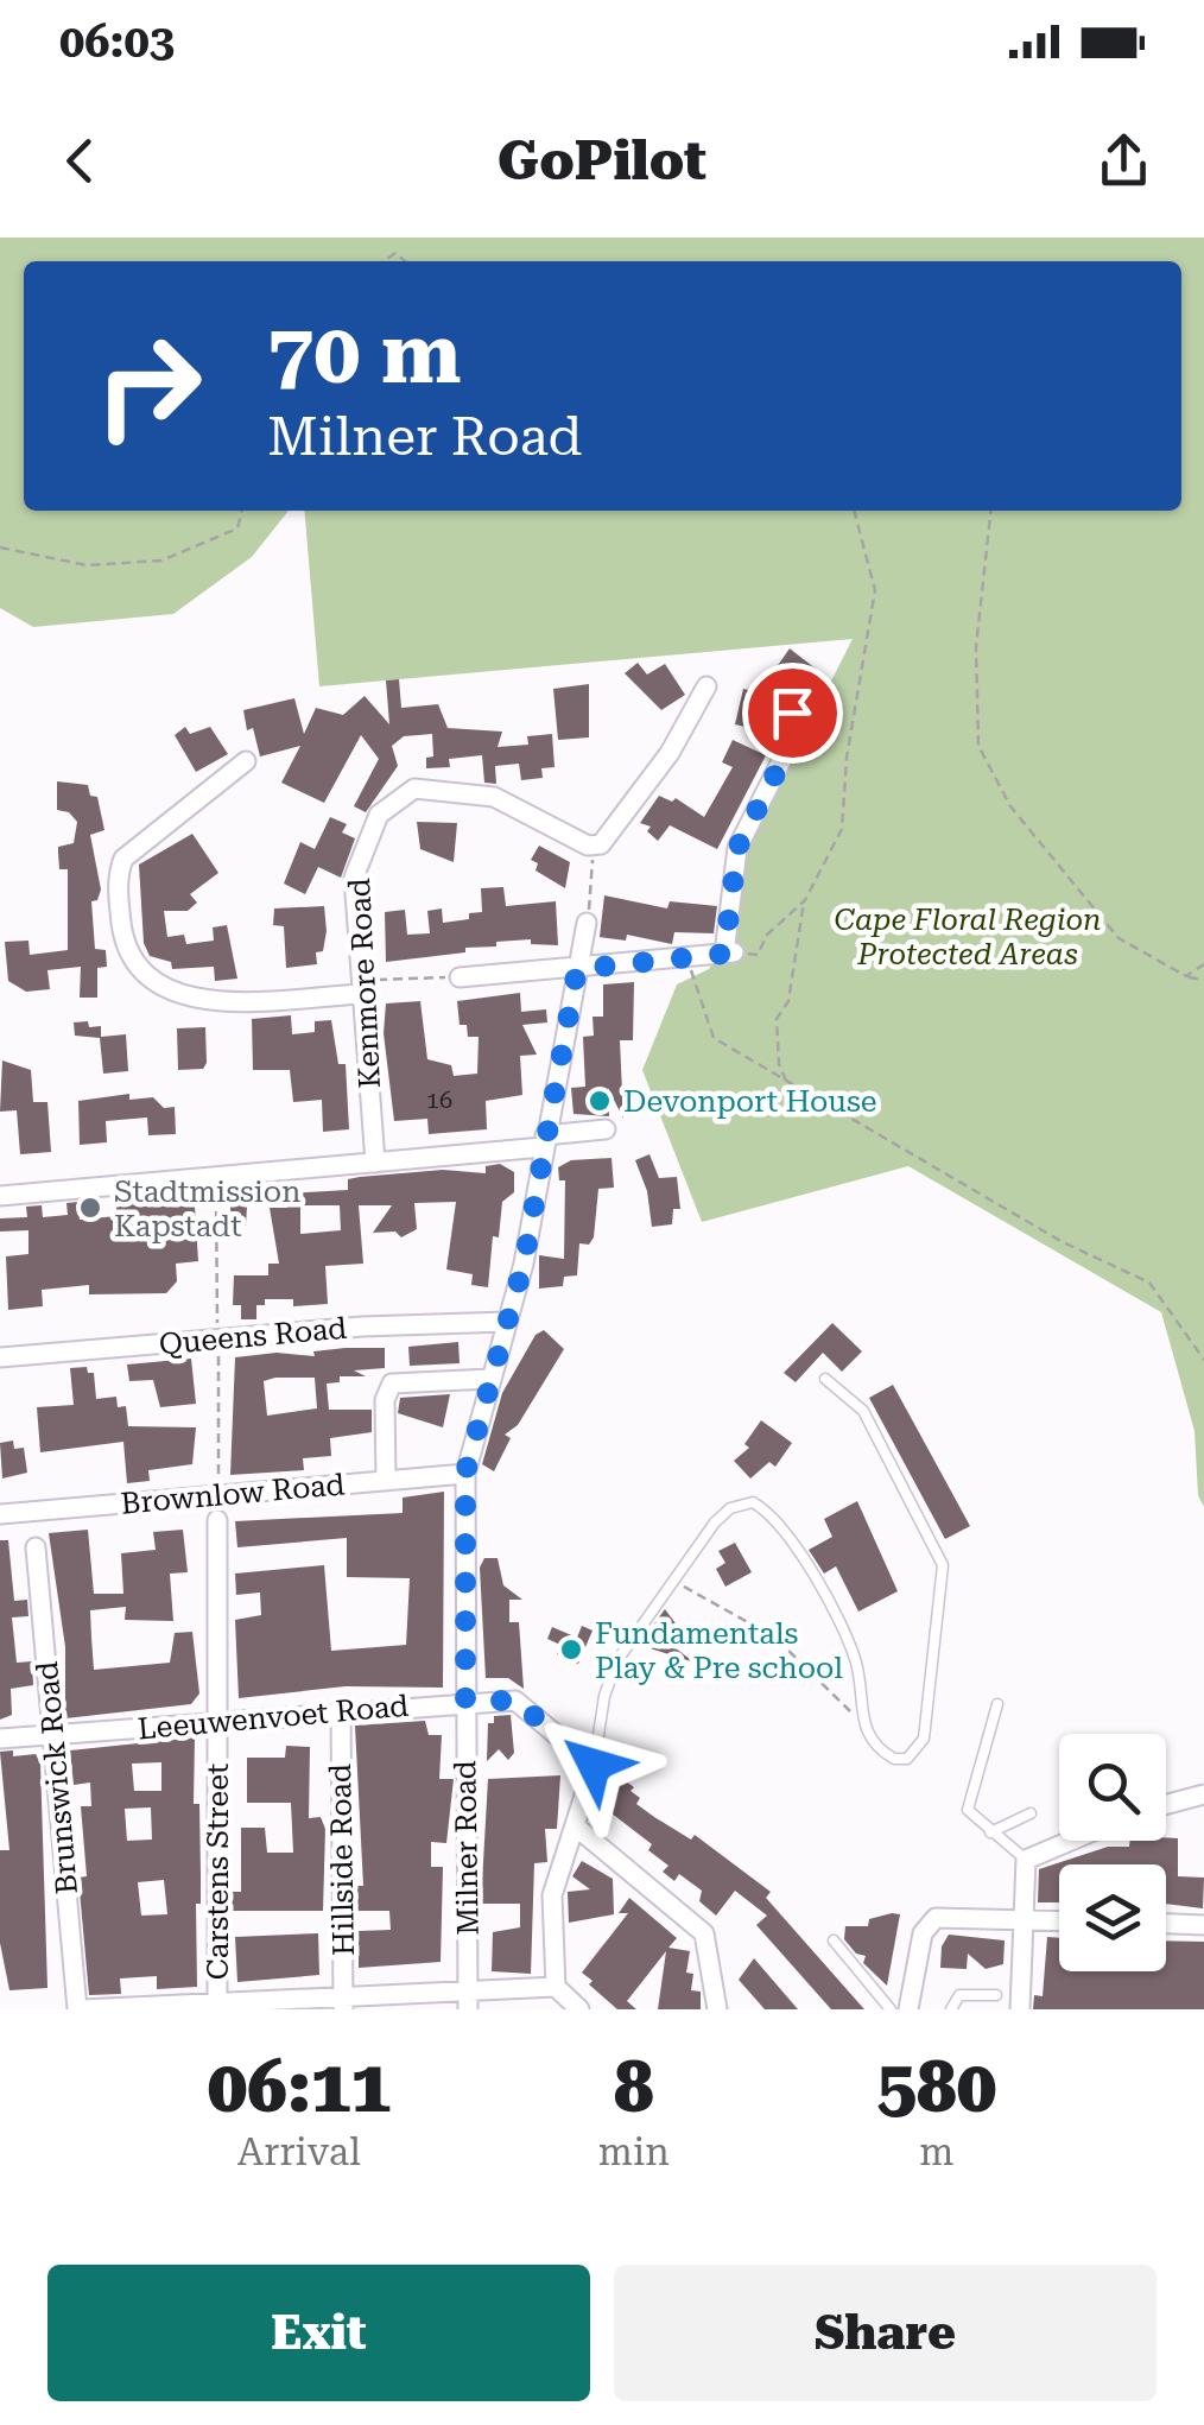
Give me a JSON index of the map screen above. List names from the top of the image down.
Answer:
{
  "streets": {
    "street": [
      "Kenmore Road",
      "Queens Road",
      "Brownlow Road",
      "Leeuwenvoet Road",
      "Brunswick Road",
      "Milner Road",
      "Hillside Road",
      "Carstens Street"
    ]
  },
  "crossings": [
    ["Queens Road", "Milner Road"],
    ["Brownlow Road", "Milner Road"],
    ["Leeuwenvoet Road", "Brunswick Road"],
    ["Leeuwenvoet Road", "Milner Road"],
    ["Leeuwenvoet Road", "Hillside Road"],
    ["Leeuwenvoet Road", "Carstens Street"]
  ],
  "parks": ["Cape Floral Region Protected Areas"],
  "places": ["Devonport House", "Stadtmission Kapstadt", "Fundamentals Play & Pre school"],
  "house_numbers": ["16"],
  "page": {
    "status": "06:03",
    "header": "GoPilot",
    "turn": ["70 m", "Milner Road"],
    "eta": [
      "06:11",
      "Arrival",
      "8",
      "min",
      "580",
      "m"
    ],
    "buttons": ["Exit", "Share"]
  }
}
